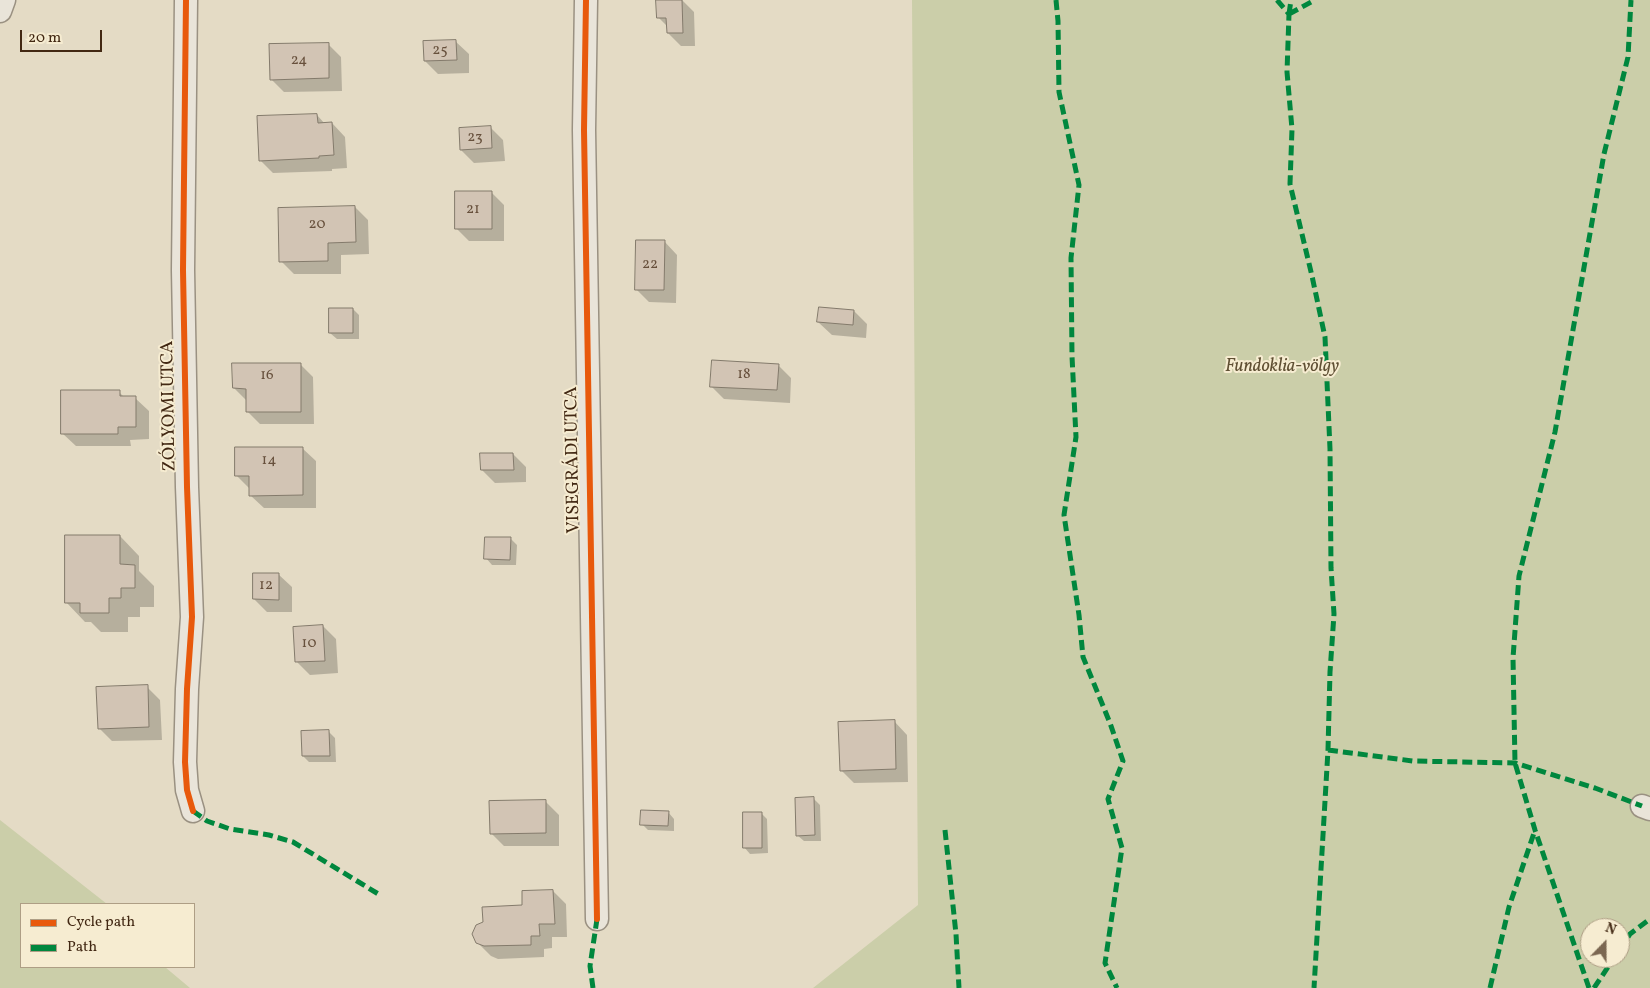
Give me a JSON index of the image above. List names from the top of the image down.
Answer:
{
  "streets": {
    "street": ["ZÓLYOMI UTCA", "VISEGRÁDI UTCA"]
  },
  "parks": ["Fundoklia-völgy"],
  "house_numbers": [
    "25",
    "24",
    "23",
    "21",
    "20",
    "22",
    "18",
    "16",
    "14",
    "12",
    "10"
  ],
  "legend": ["Cycle path", "Path"],
  "scale_bar": "20 m",
  "north": "top"
}
